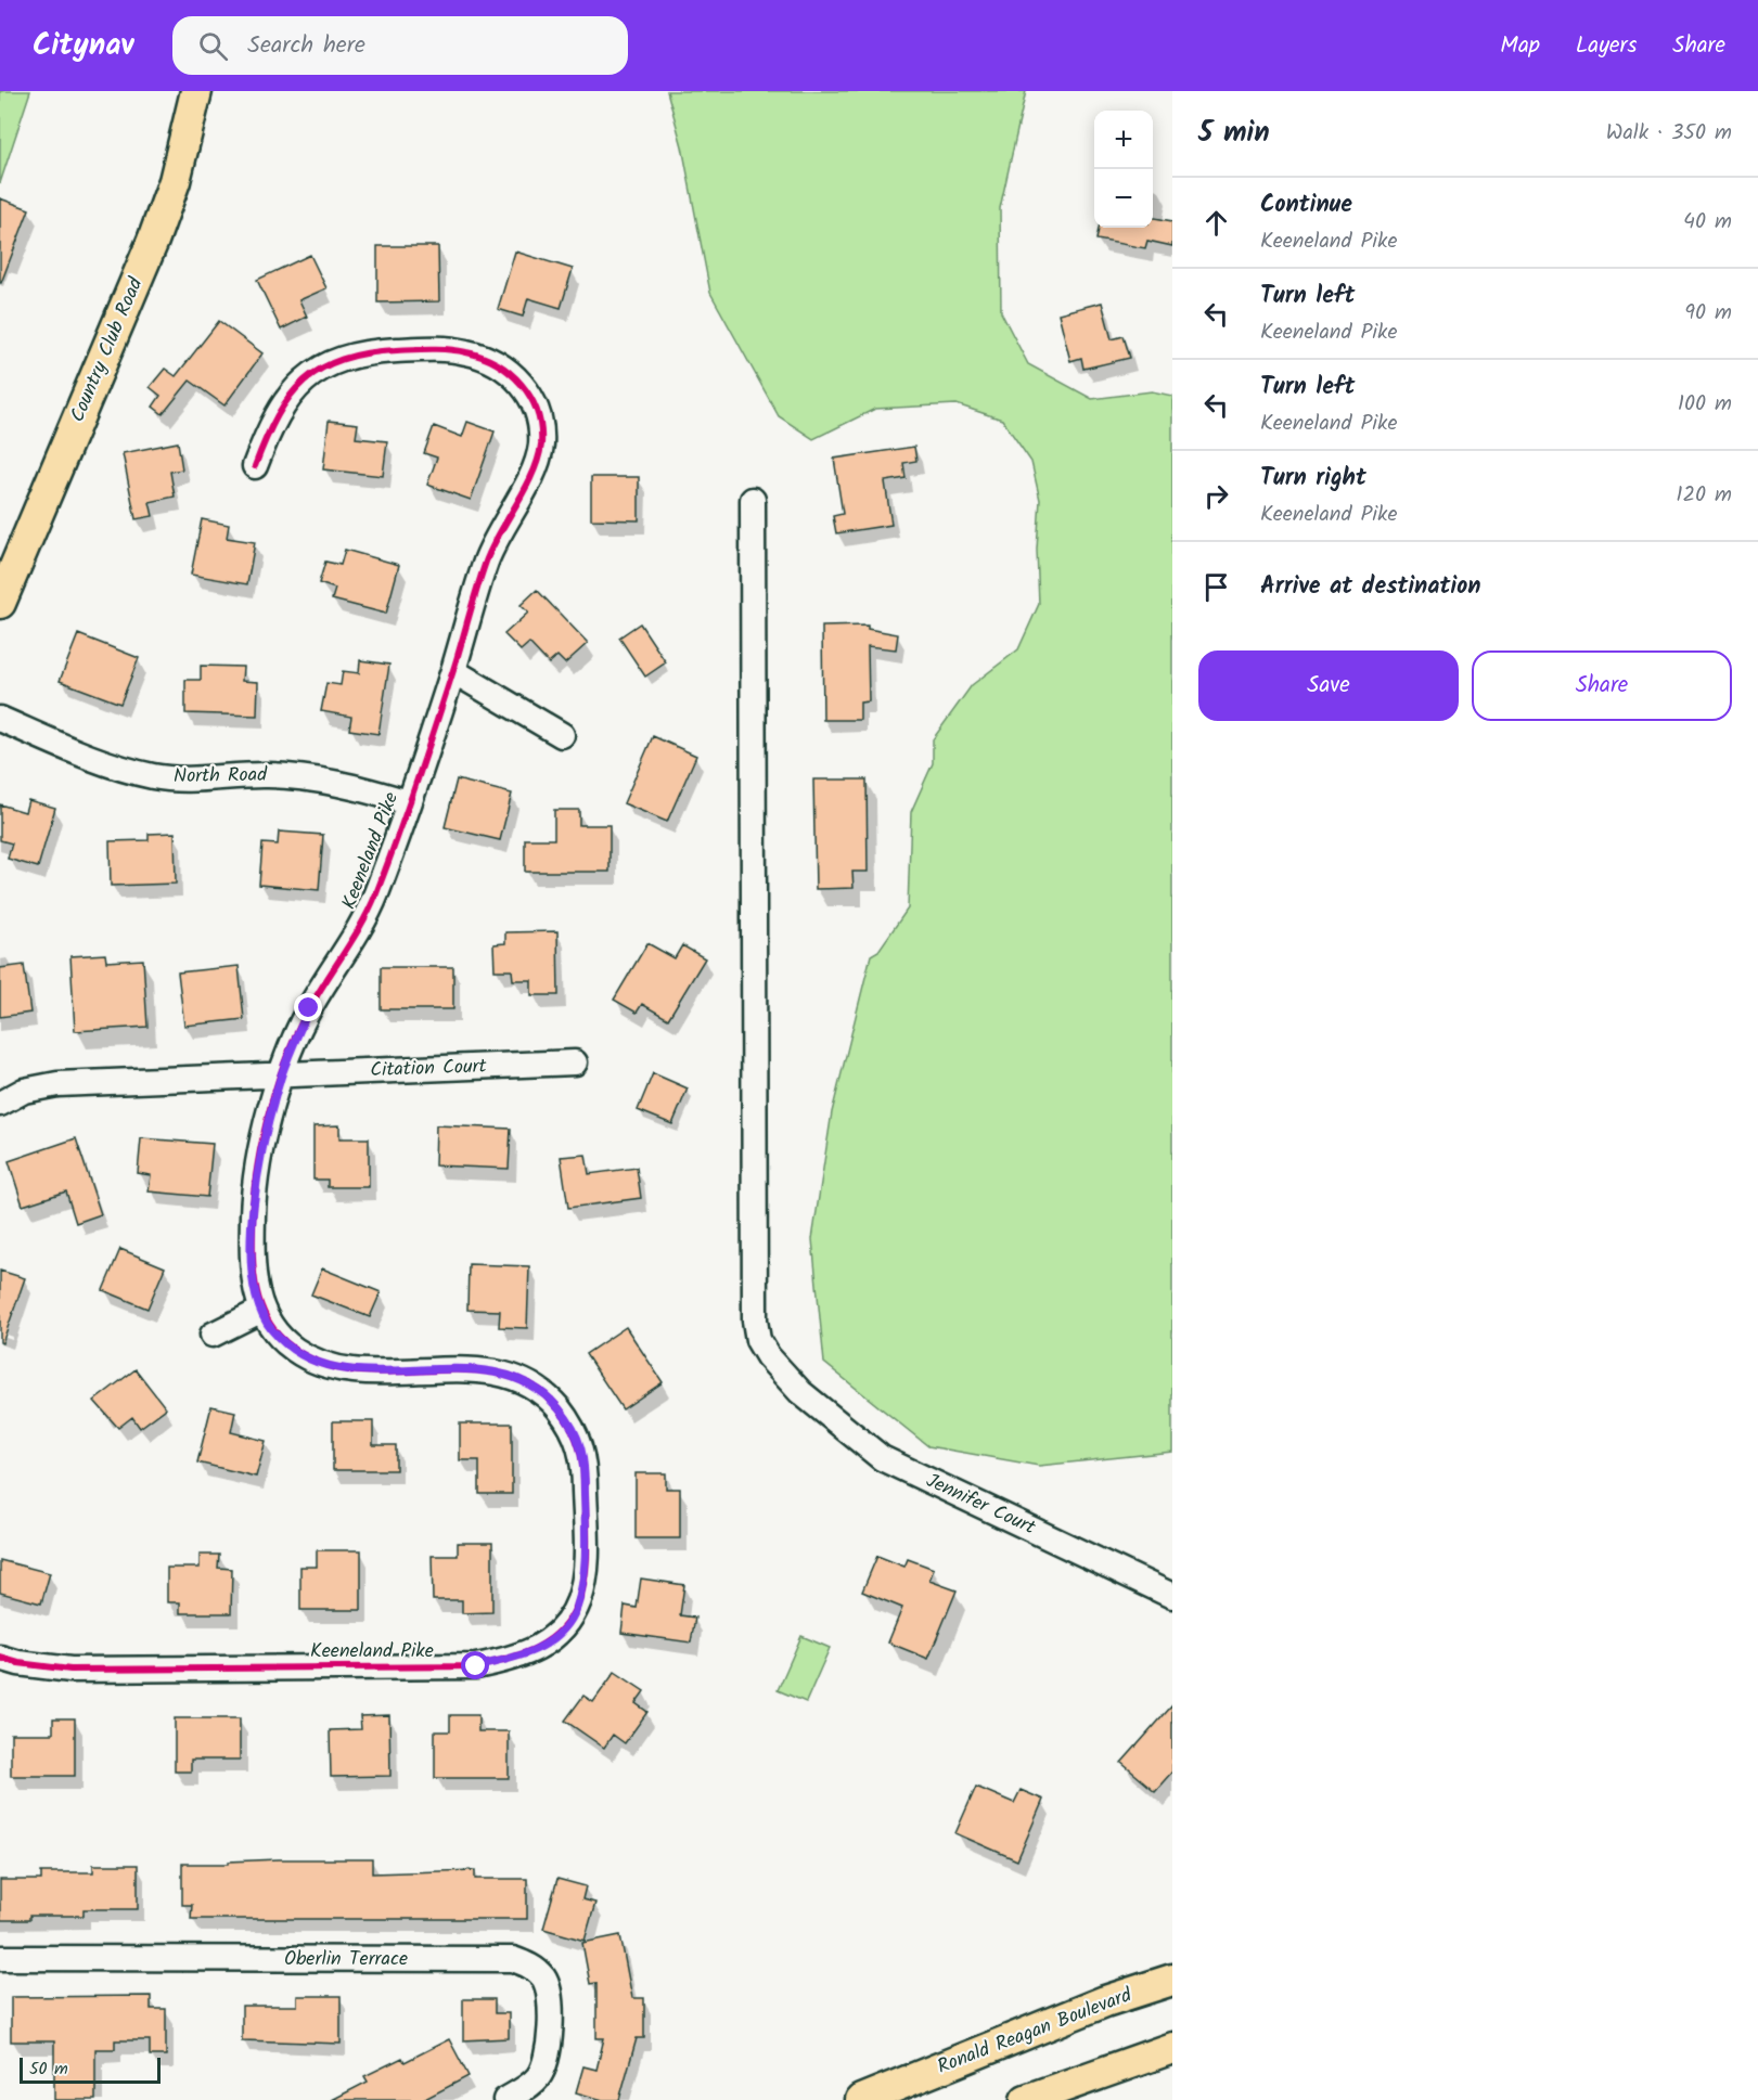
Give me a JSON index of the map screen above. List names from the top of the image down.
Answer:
{
  "streets": {
    "main road": ["Country Club Road", "Ronald Reagan Boulevard"],
    "street": [
      "North Road",
      "Keeneland Pike",
      "Citation Court",
      "Jennifer Court",
      "Oberlin Terrace"
    ]
  },
  "crossings": [
    ["North Road", "Keeneland Pike"],
    ["Keeneland Pike", "Citation Court"]
  ],
  "scale_bar": "50 m",
  "page": {
    "header": "Citynav",
    "search": "Search here",
    "nav": ["Map", "Layers", "Share"],
    "heading": ["5 min", "Walk · 350 m"],
    "map_buttons": ["+", "−"],
    "list": [
      ["Continue", "Keeneland Pike", "40 m"],
      ["Turn left", "Keeneland Pike", "90 m"],
      ["Turn left", "Keeneland Pike", "100 m"],
      ["Turn right", "Keeneland Pike", "120 m"],
      "Arrive at destination"
    ],
    "buttons": ["Save", "Share"],
    "scale": "50 m"
  }
}
